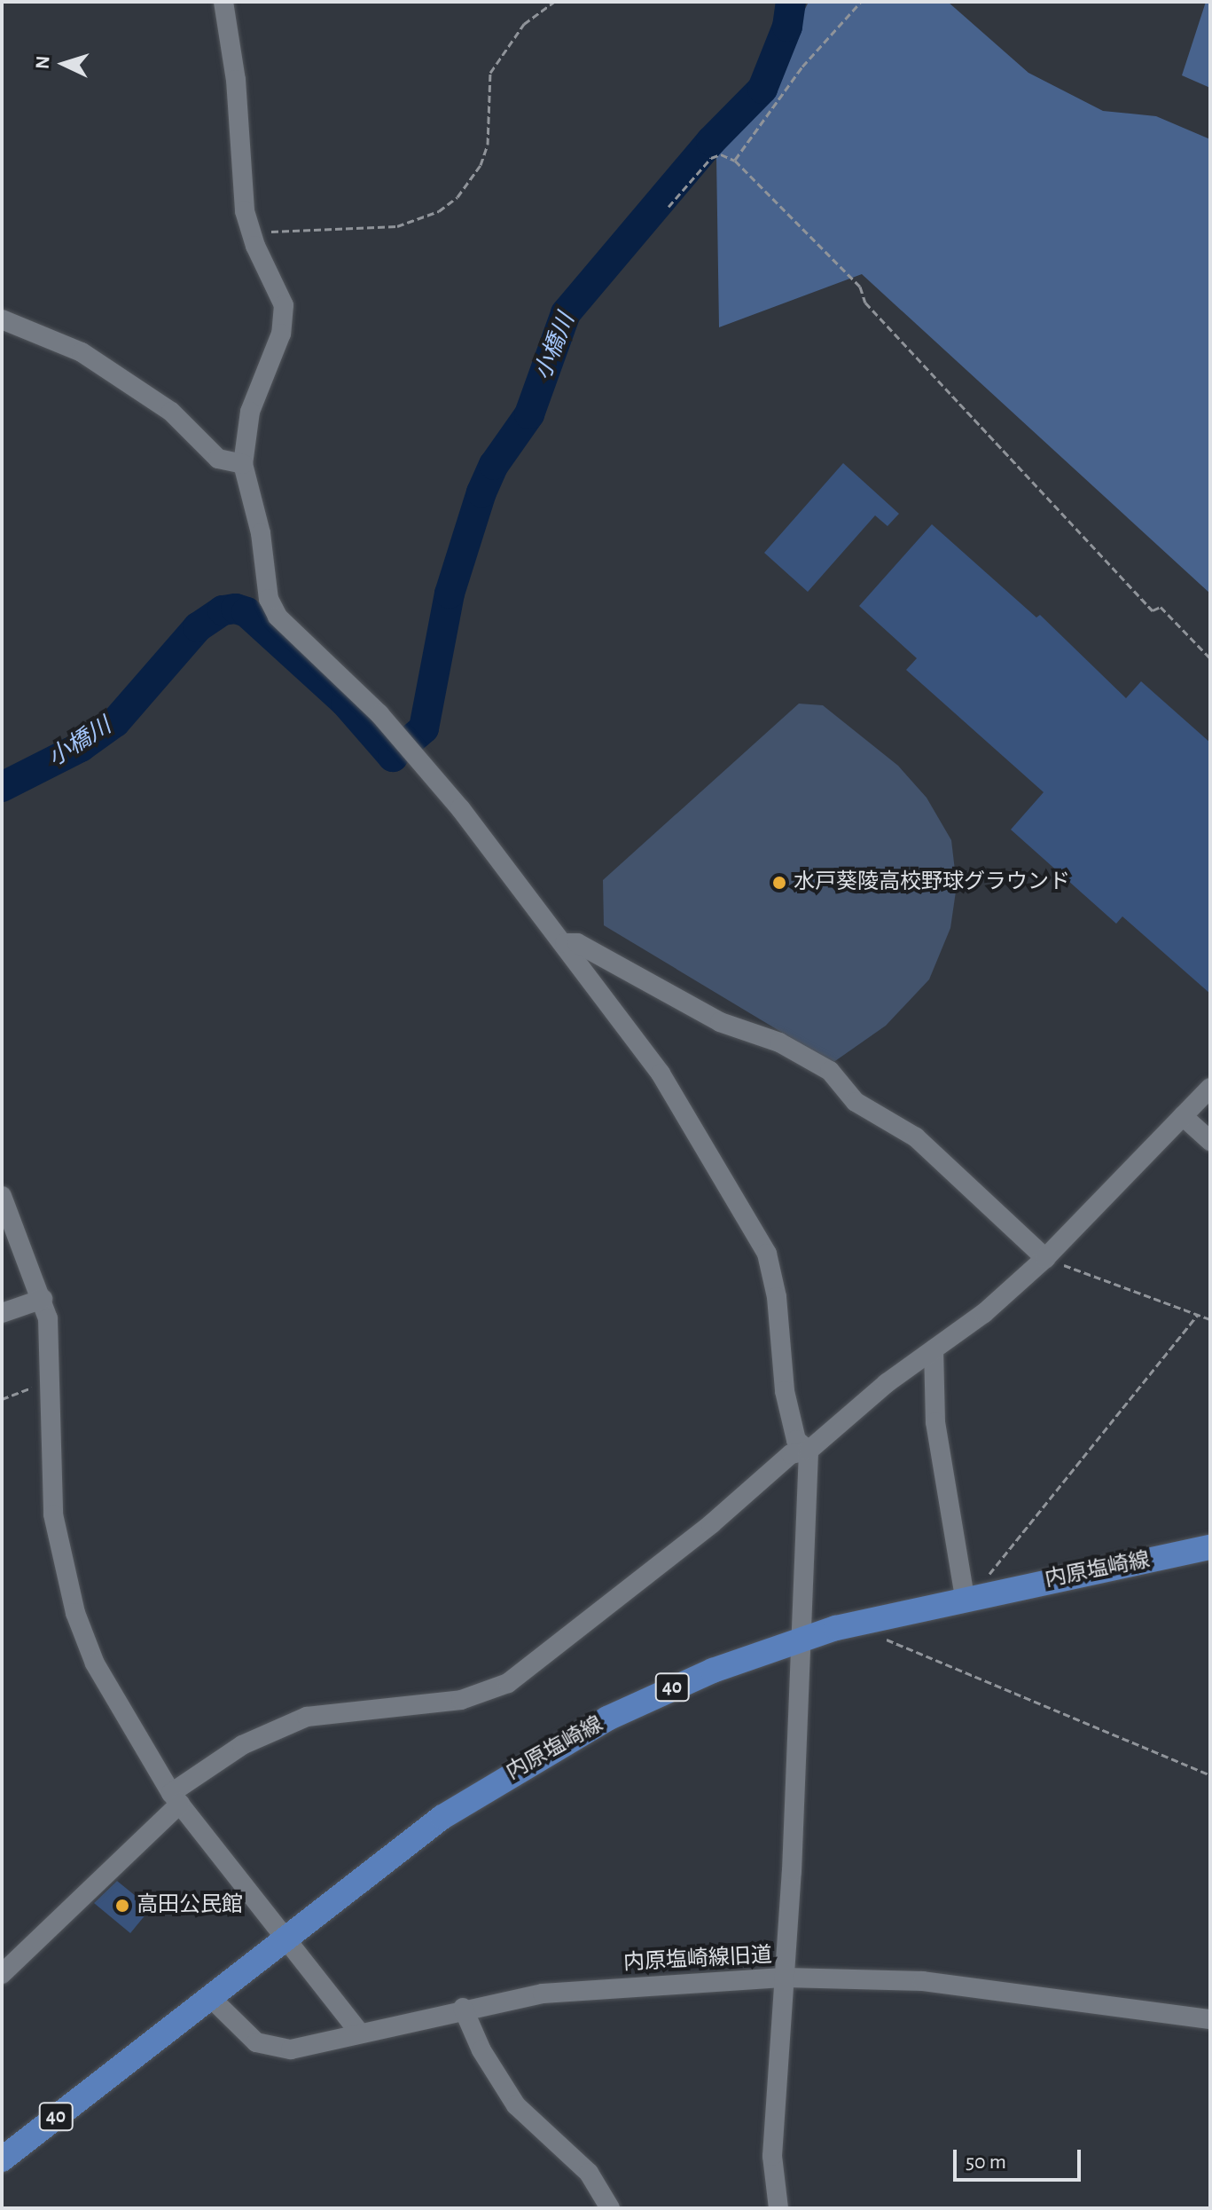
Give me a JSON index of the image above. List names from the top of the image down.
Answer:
{
  "streets": {
    "main road": ["内原塩崎線", "40"],
    "street": ["内原塩崎線旧道"]
  },
  "crossings": [
    ["内原塩崎線", "内原塩崎線旧道"]
  ],
  "water": ["小橋川"],
  "places": ["水戸葵陵高校野球グラウンド", "高田公民館"],
  "scale_bar": "50 m",
  "north": "left"
}
